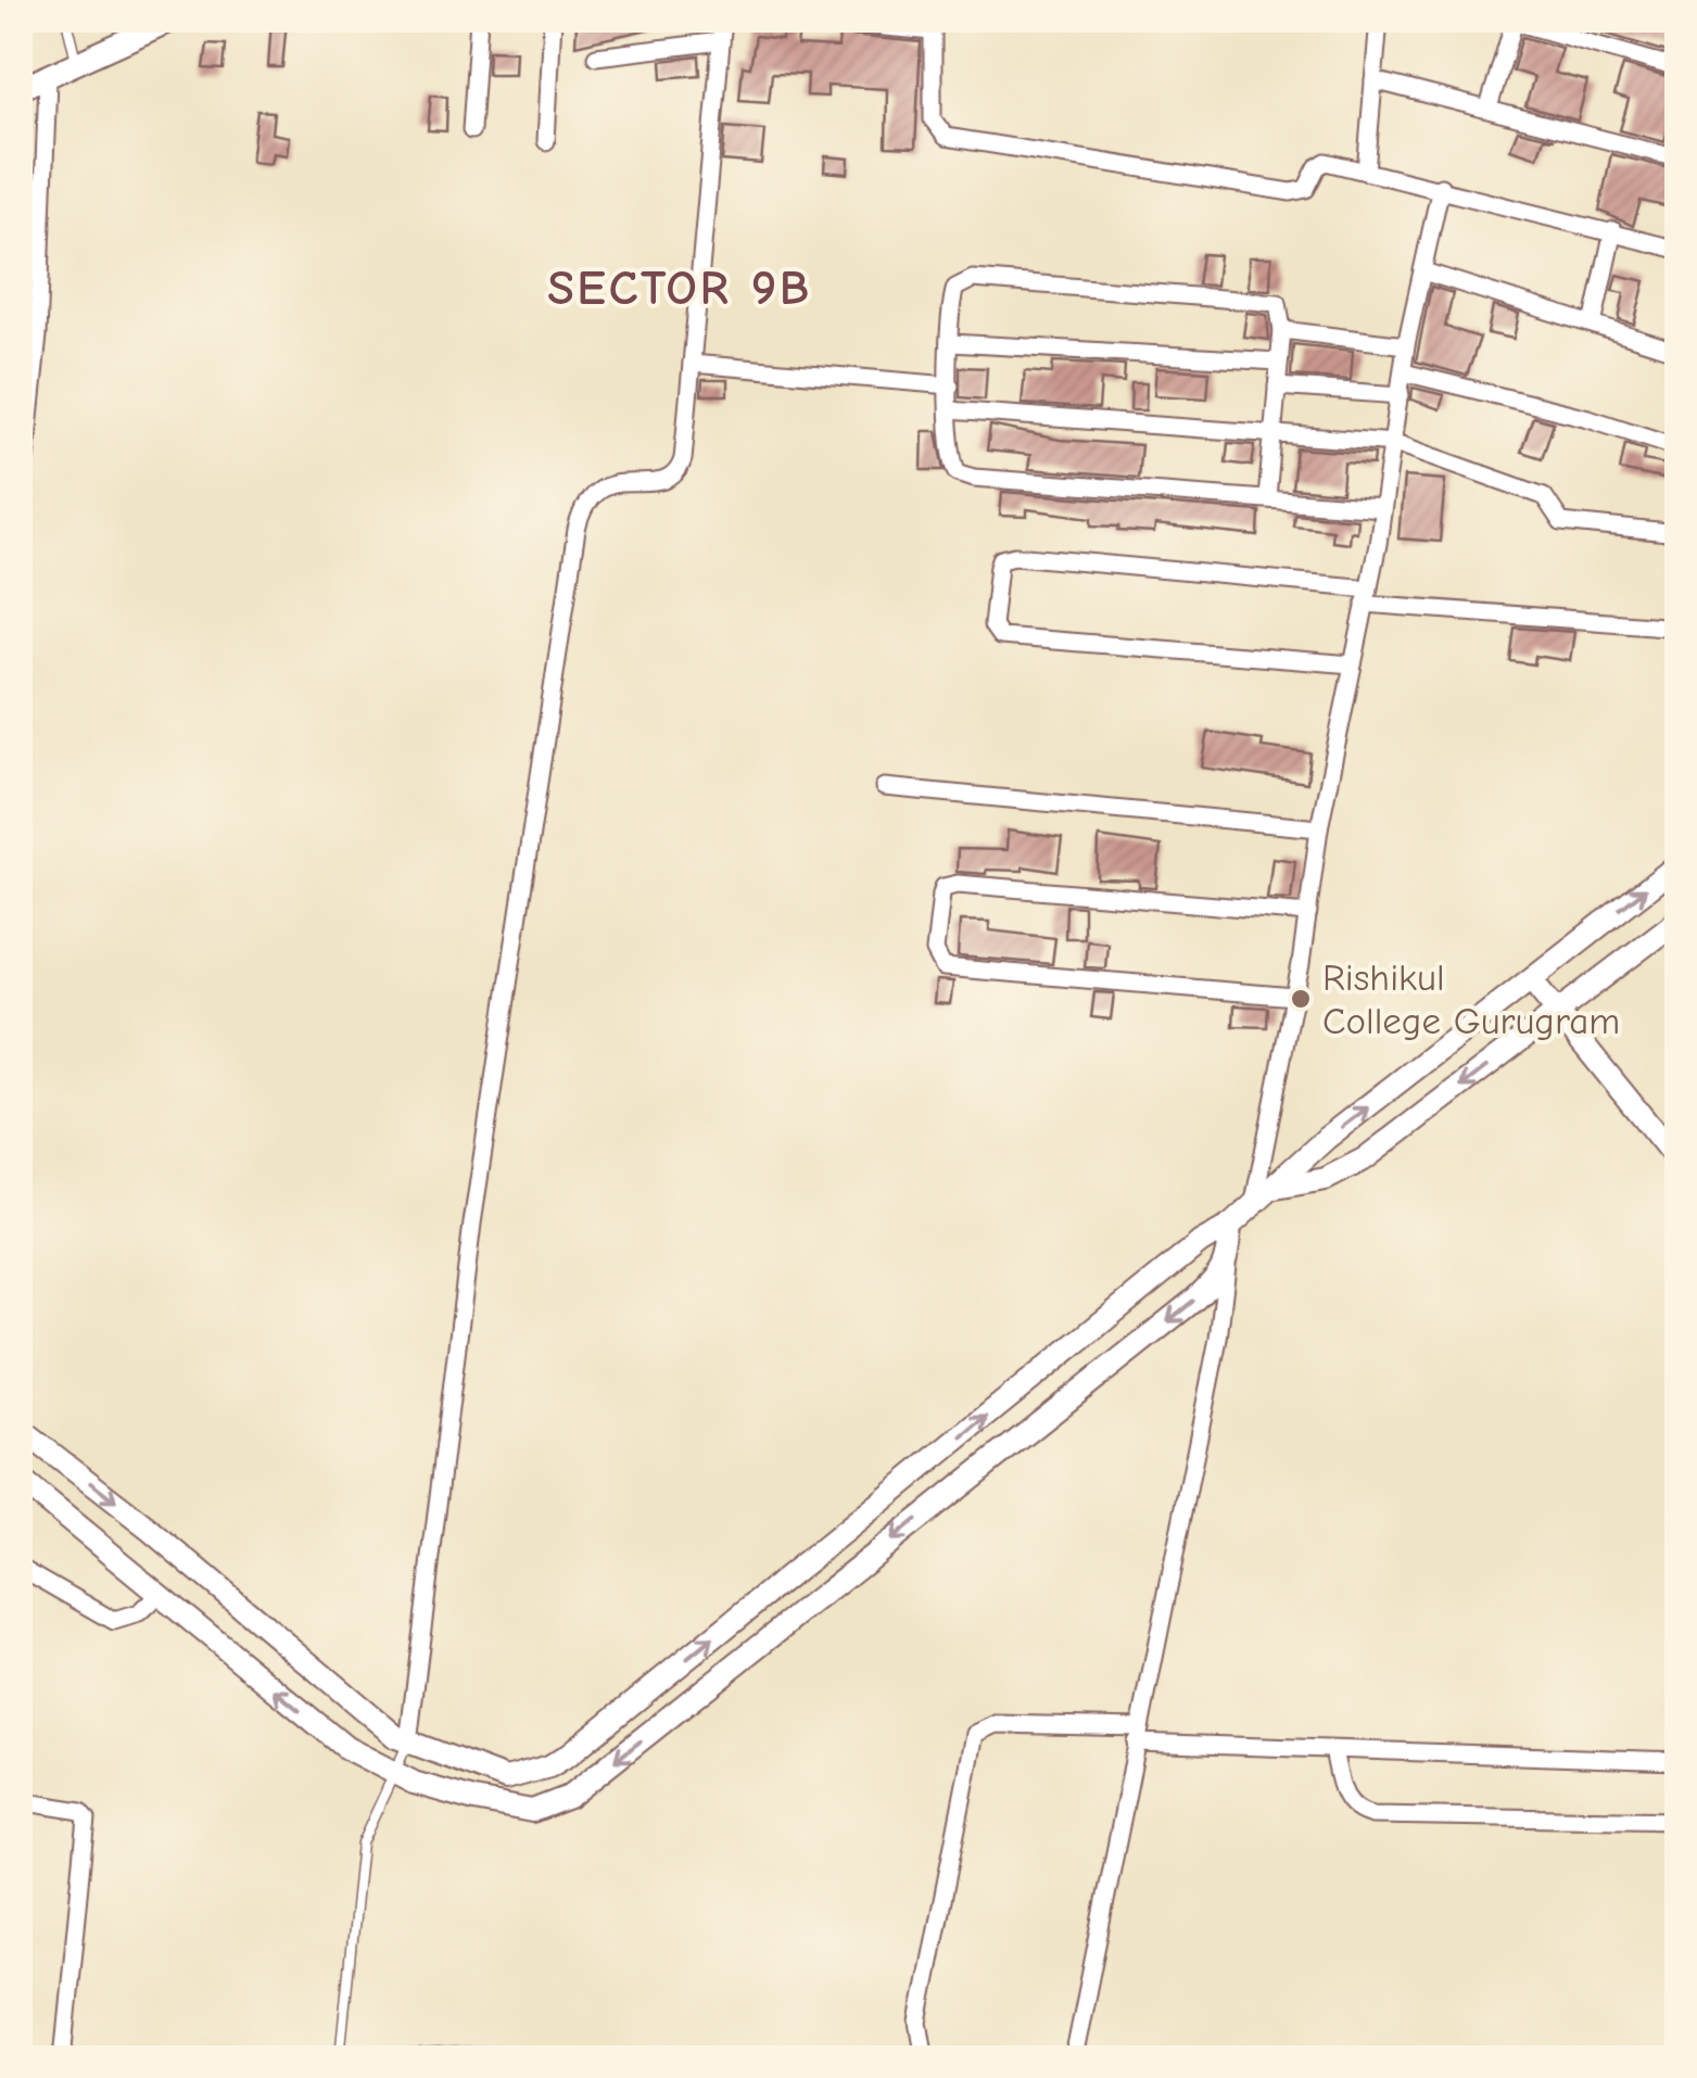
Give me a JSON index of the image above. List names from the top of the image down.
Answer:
{
  "districts": ["SECTOR 9B"],
  "places": ["Rishikul College Gurugram"]
}
